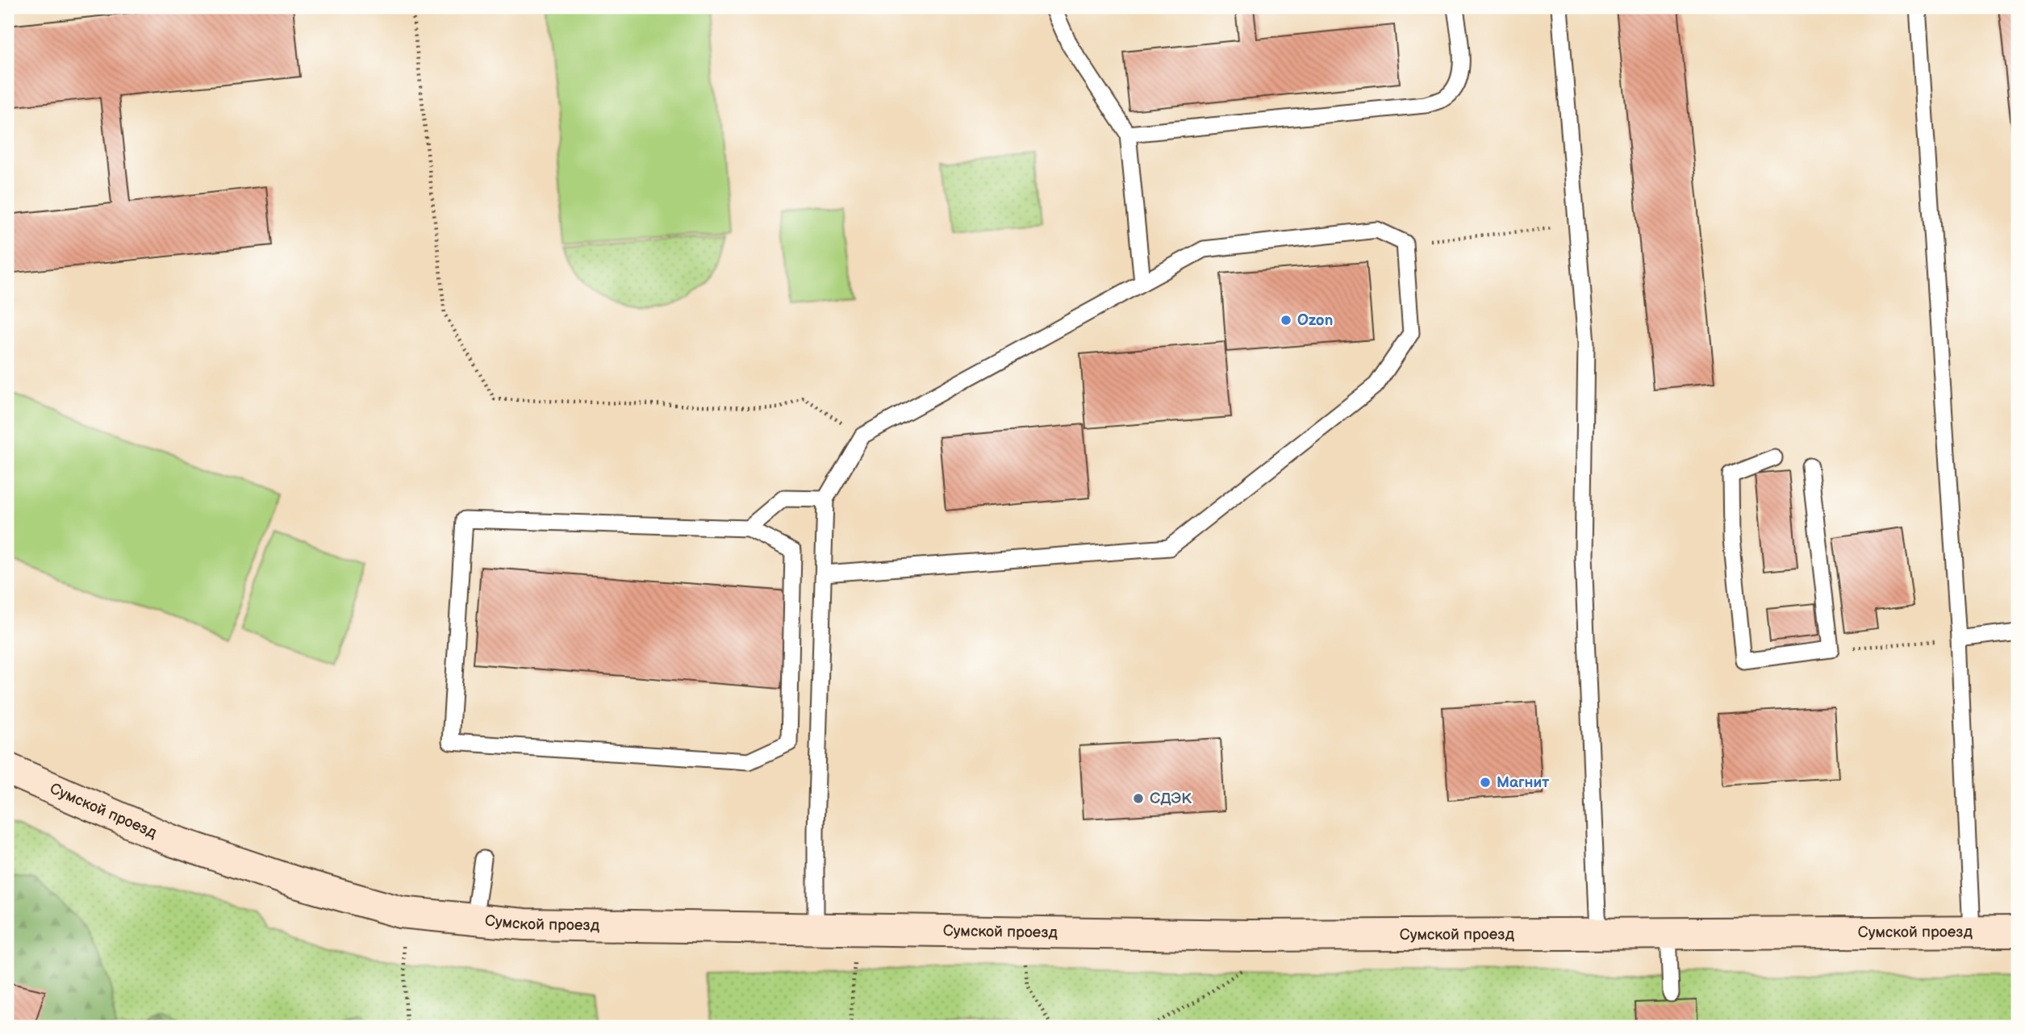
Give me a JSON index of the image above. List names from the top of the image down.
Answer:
{
  "streets": {
    "street": ["Сумской проезд"]
  },
  "places": ["Ozon", "Магнит", "СДЭК"]
}
